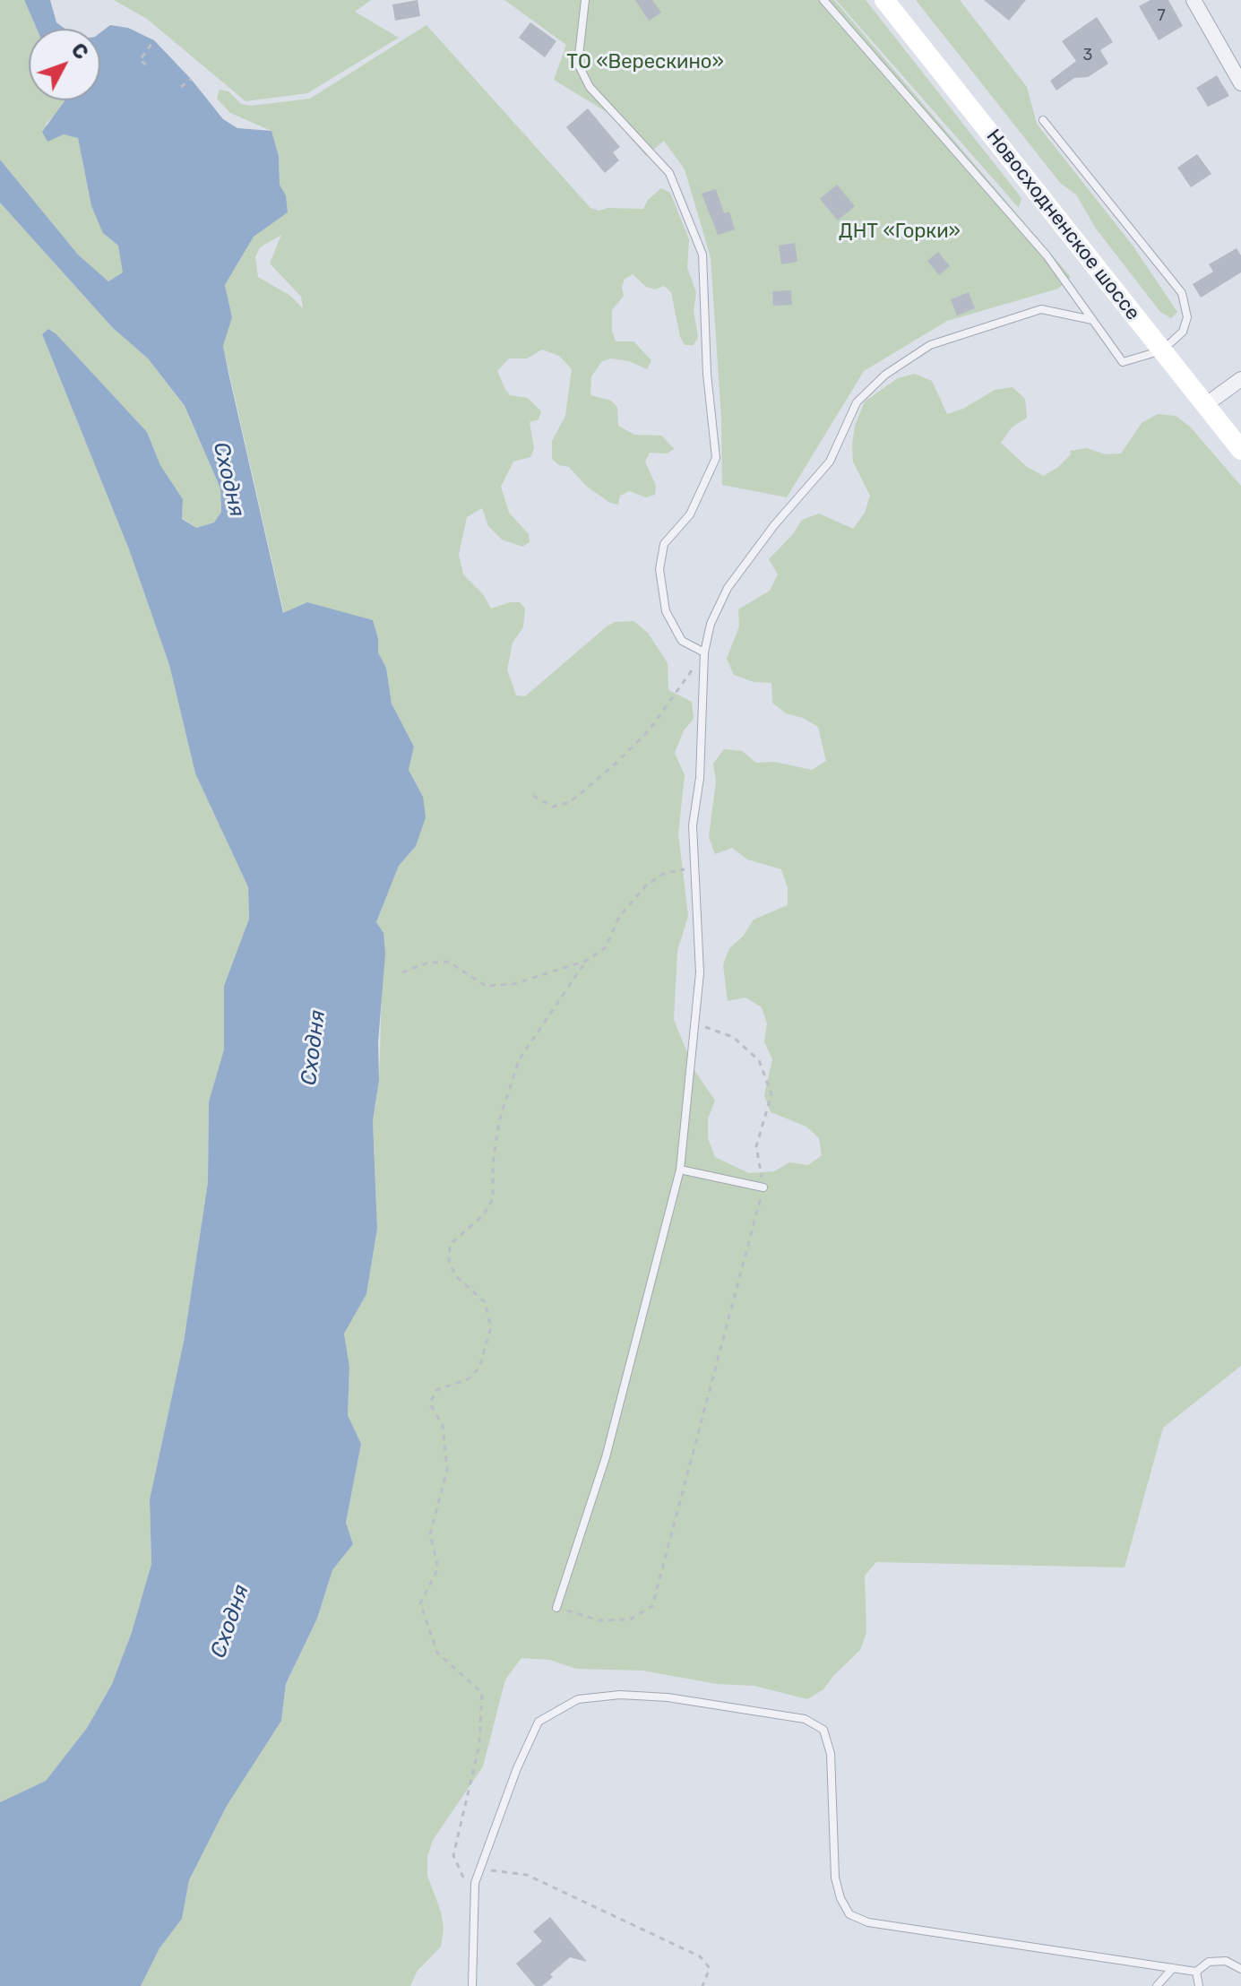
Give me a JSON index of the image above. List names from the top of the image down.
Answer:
{
  "streets": {
    "main road": ["Новосходненское шоссе"]
  },
  "water": ["Сходня"],
  "parks": ["ТО «Верескино»", "ДНТ «Горки»"],
  "house_numbers": ["7", "3"],
  "north": "top right"
}
